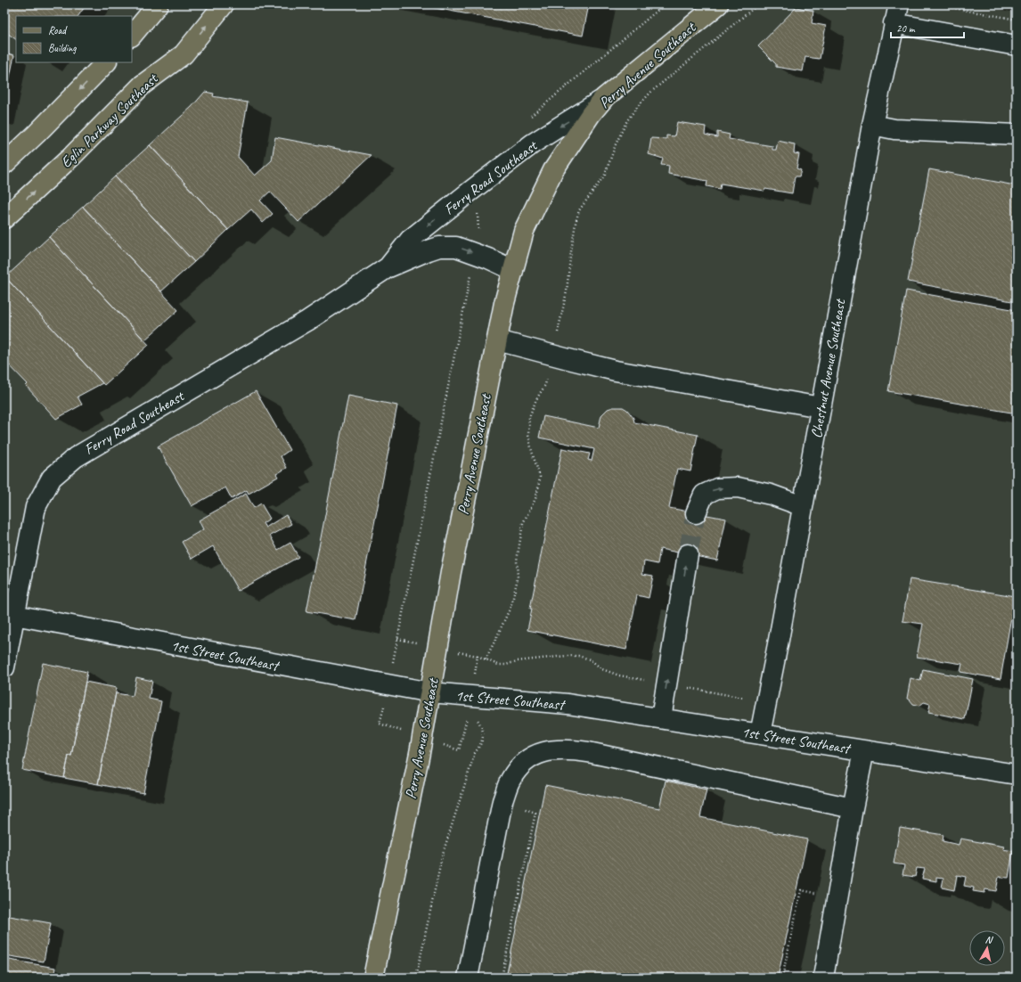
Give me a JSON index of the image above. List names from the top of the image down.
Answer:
{
  "streets": {
    "main road": ["Perry Avenue Southeast", "Eglin Parkway Southeast"],
    "street": ["Ferry Road Southeast", "Chestnut Avenue Southeast", "1st Street Southeast"]
  },
  "crossings": [
    ["Perry Avenue Southeast", "Ferry Road Southeast"],
    ["Perry Avenue Southeast", "1st Street Southeast"],
    ["Ferry Road Southeast", "1st Street Southeast"],
    ["Chestnut Avenue Southeast", "1st Street Southeast"]
  ],
  "legend": ["Road", "Building"],
  "scale_bar": "20 m",
  "north": "top"
}
